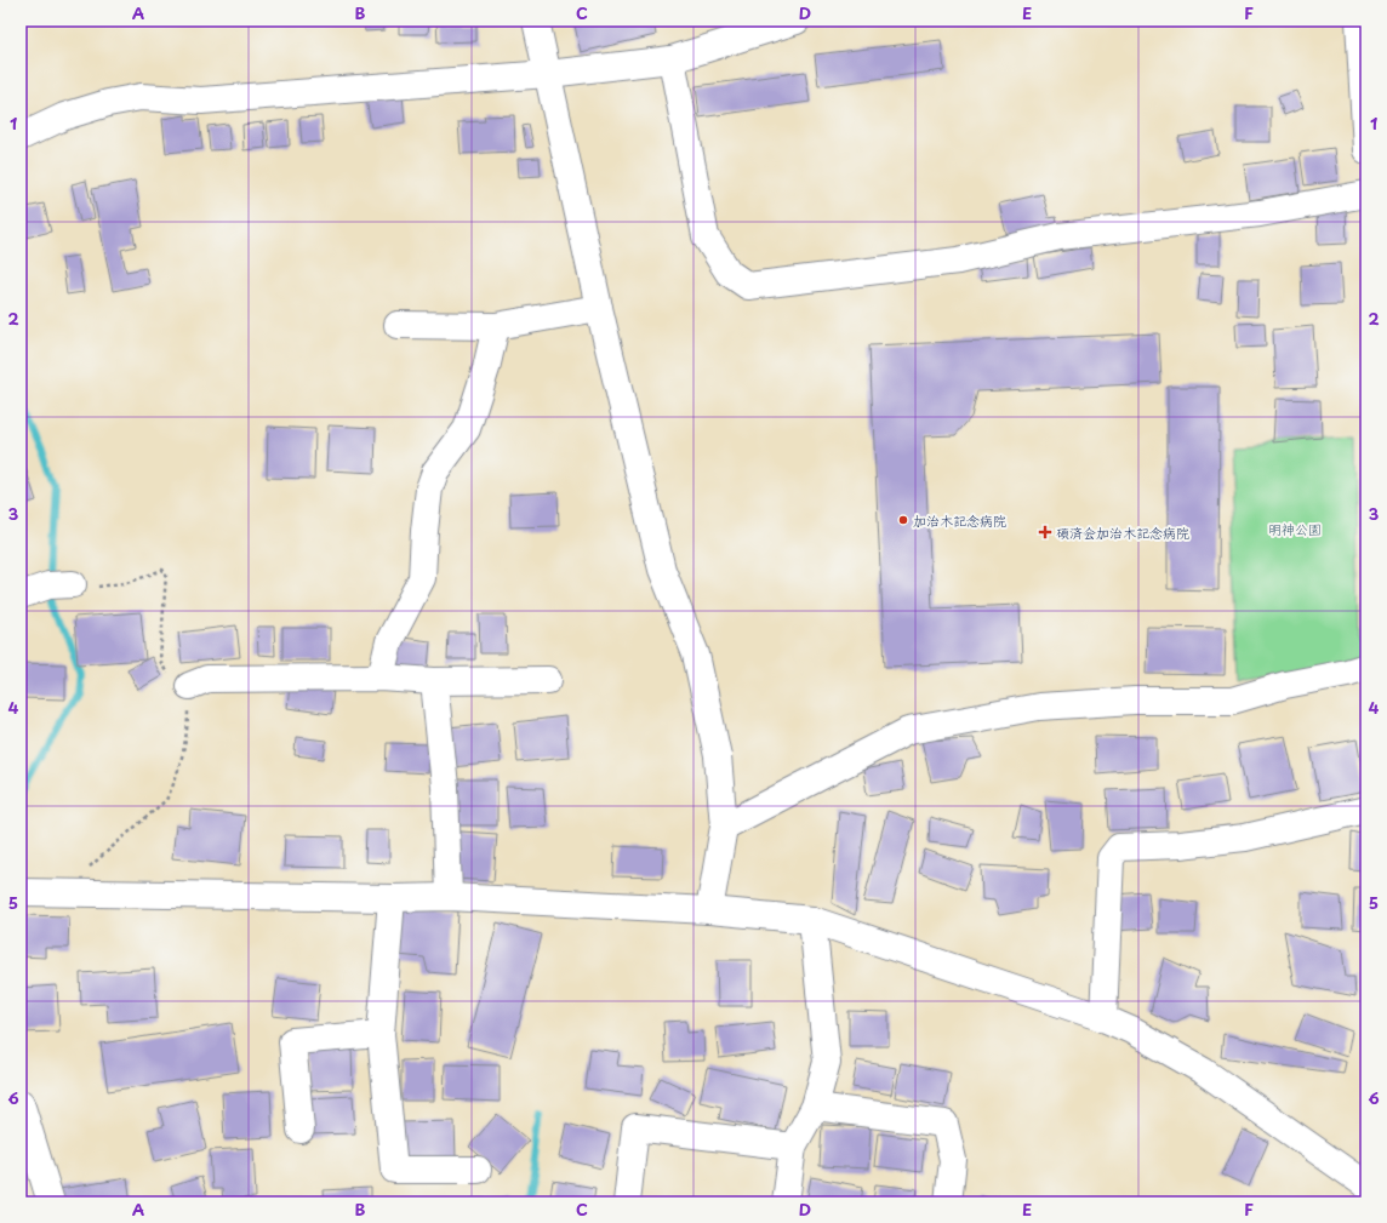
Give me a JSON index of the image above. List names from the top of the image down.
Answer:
{
  "parks": ["明神公園"],
  "places": {
    "other": ["加治木記念病院"],
    "health": ["碩済会加治木記念病院"]
  },
  "grid": {
    "columns": [
      "A",
      "B",
      "C",
      "D",
      "E",
      "F"
    ],
    "rows": [
      "1",
      "2",
      "3",
      "4",
      "5",
      "6"
    ]
  }
}
